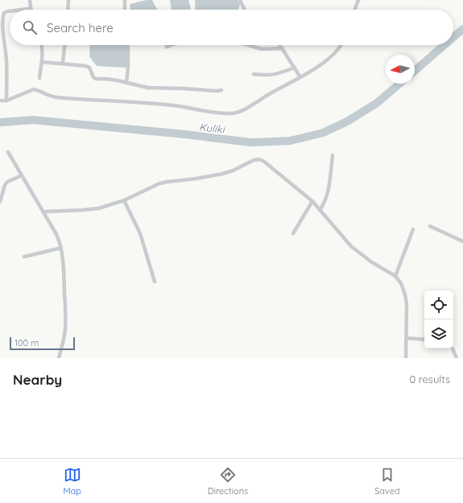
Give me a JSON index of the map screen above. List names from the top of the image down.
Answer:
{
  "water": ["Kuliki"],
  "scale_bar": "100 m",
  "north": "left",
  "page": {
    "search": "Search here",
    "scale": "100 m",
    "heading": ["Nearby", "0 results"],
    "nav": ["Map", "Directions", "Saved"]
  }
}
